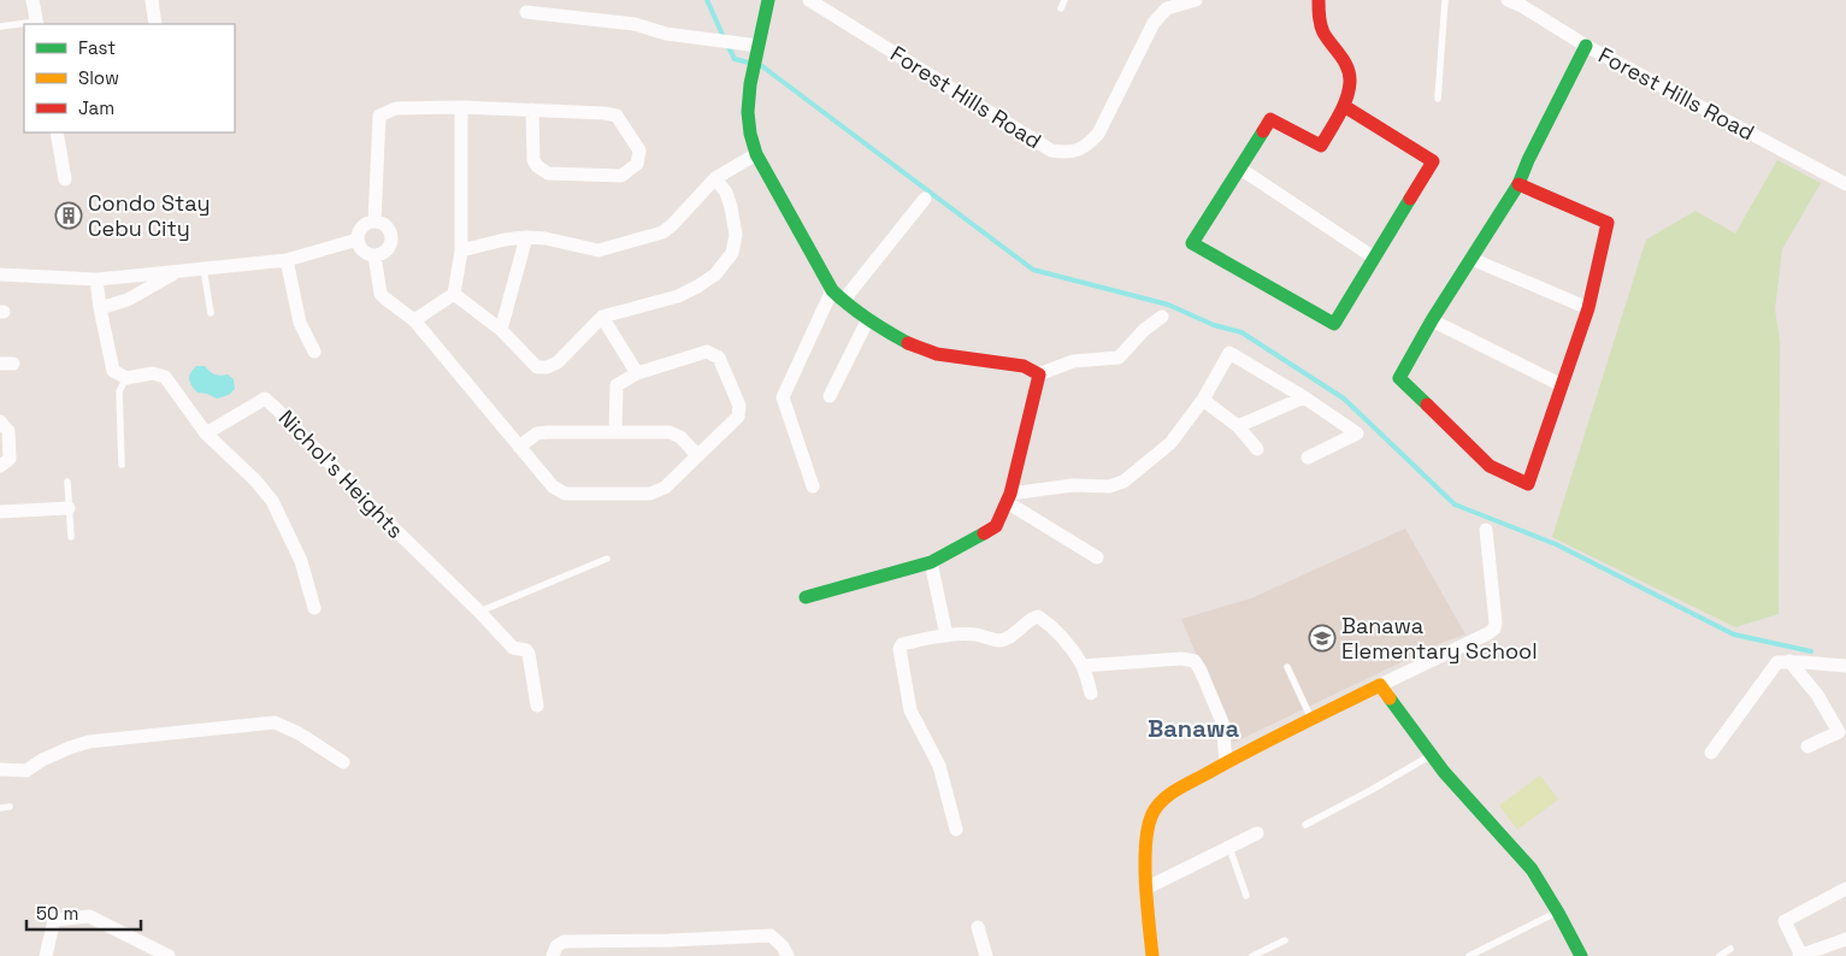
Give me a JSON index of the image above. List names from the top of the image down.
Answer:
{
  "streets": {
    "street": ["Forest Hills Road", "Nichol's Heights"]
  },
  "districts": ["Banawa"],
  "places": {
    "building": ["Condo Stay Cebu City"],
    "school or university": ["Banawa Elementary School"]
  },
  "legend": ["Fast", "Slow", "Jam"],
  "scale_bar": "50 m"
}
